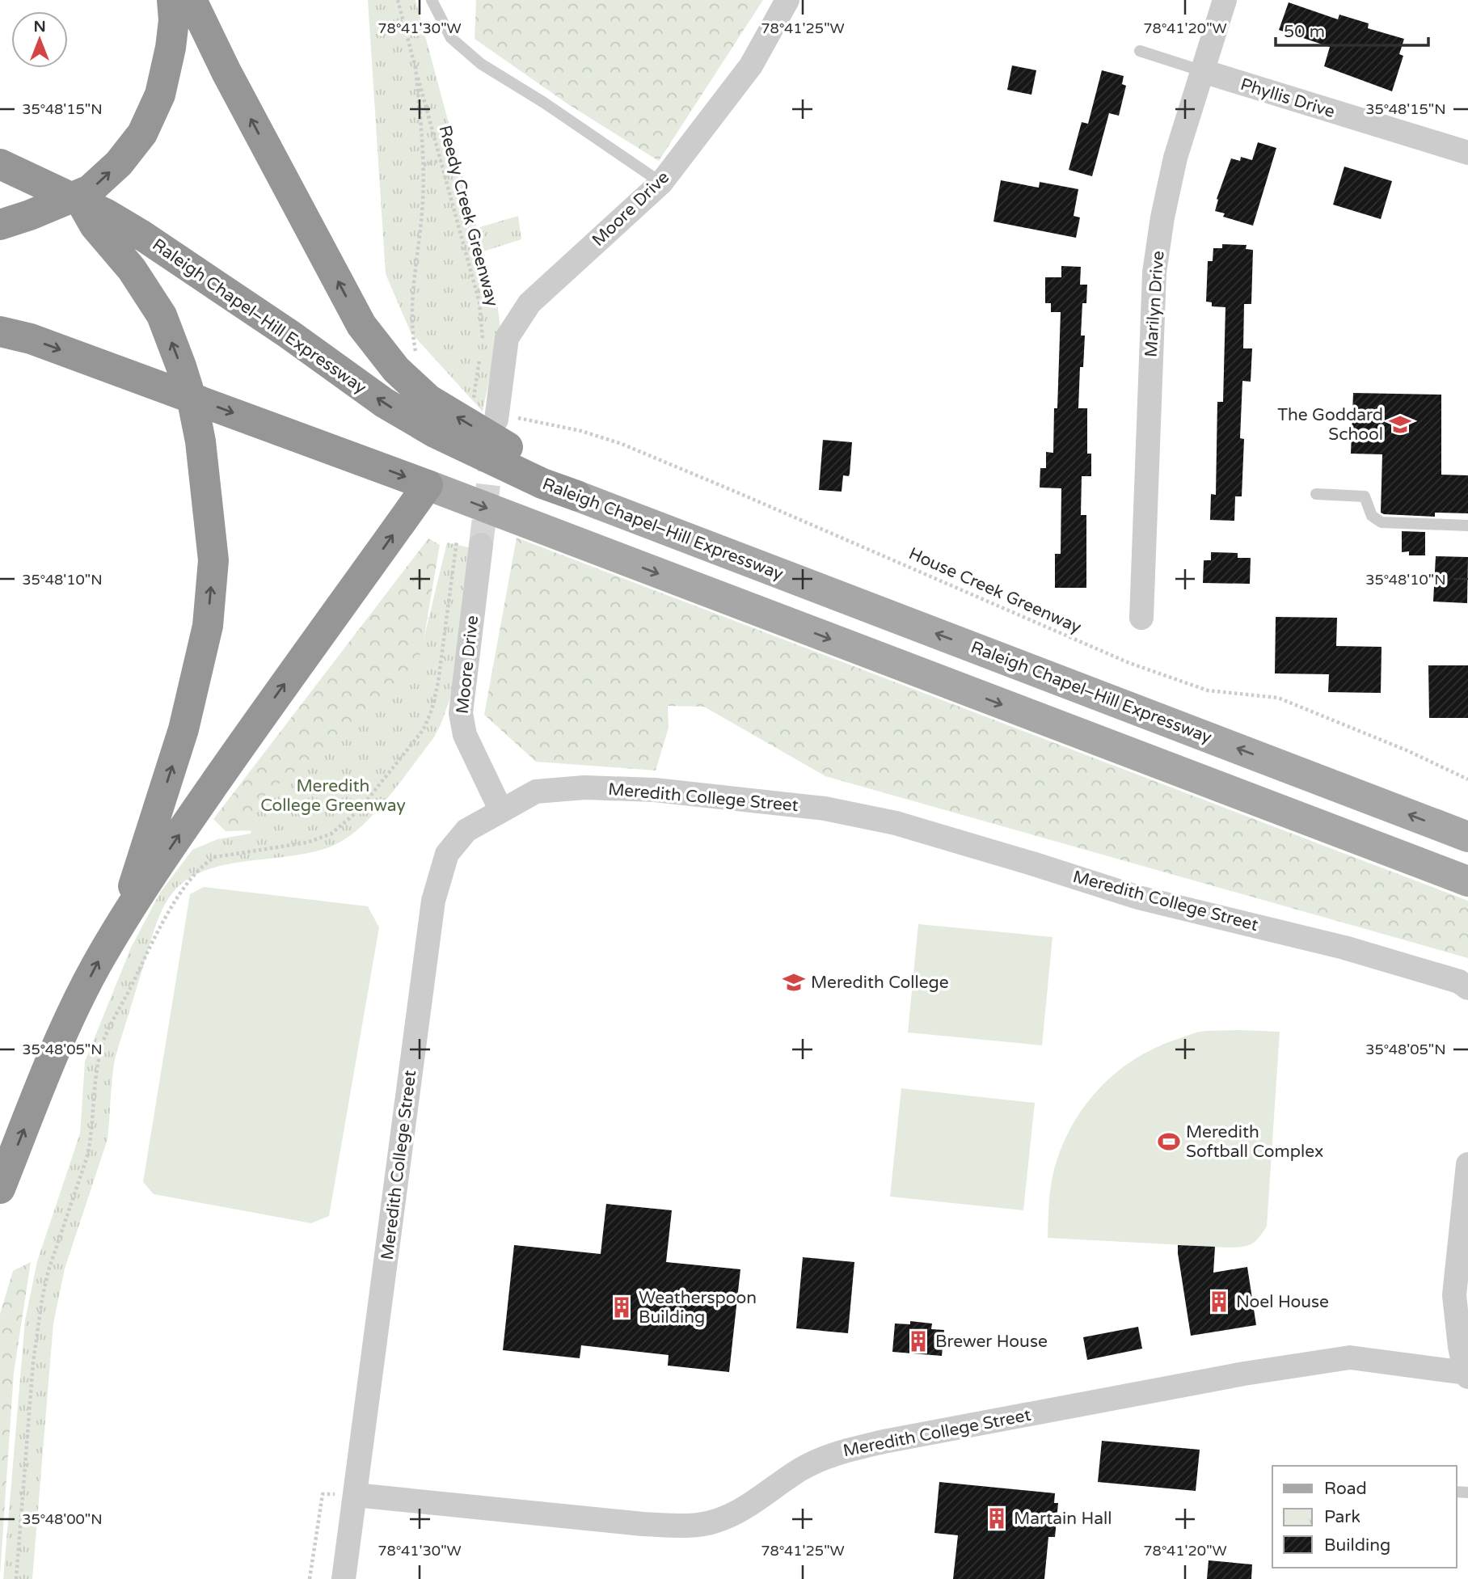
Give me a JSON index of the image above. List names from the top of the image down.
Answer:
{
  "streets": {
    "highway": ["Raleigh Chapel–Hill Expressway"],
    "street": [
      "Phyllis Drive",
      "Moore Drive",
      "Marilyn Drive",
      "Meredith College Street"
    ],
    "path": ["Reedy Creek Greenway", "House Creek Greenway"]
  },
  "crossings": [
    ["Phyllis Drive", "Marilyn Drive"],
    ["Moore Drive", "House Creek Greenway"],
    ["Moore Drive", "Meredith College Street"]
  ],
  "one_way": ["Raleigh Chapel–Hill Expressway"],
  "parks": ["Meredith College Greenway"],
  "places": {
    "school or university": ["The Goddard School", "Meredith College"],
    "sports": ["Meredith Softball Complex"],
    "building": [
      "Noel House",
      "Weatherspoon Building",
      "Brewer House",
      "Martain Hall"
    ]
  },
  "legend": ["Road", "Park", "Building"],
  "scale_bar": "50 m",
  "north": "top",
  "coordinates": [
    "78°41'30\"W",
    "78°41'25\"W",
    "78°41'20\"W",
    "35°48'15\"N",
    "35°48'10\"N",
    "35°48'05\"N",
    "35°48'00\"N"
  ]
}
